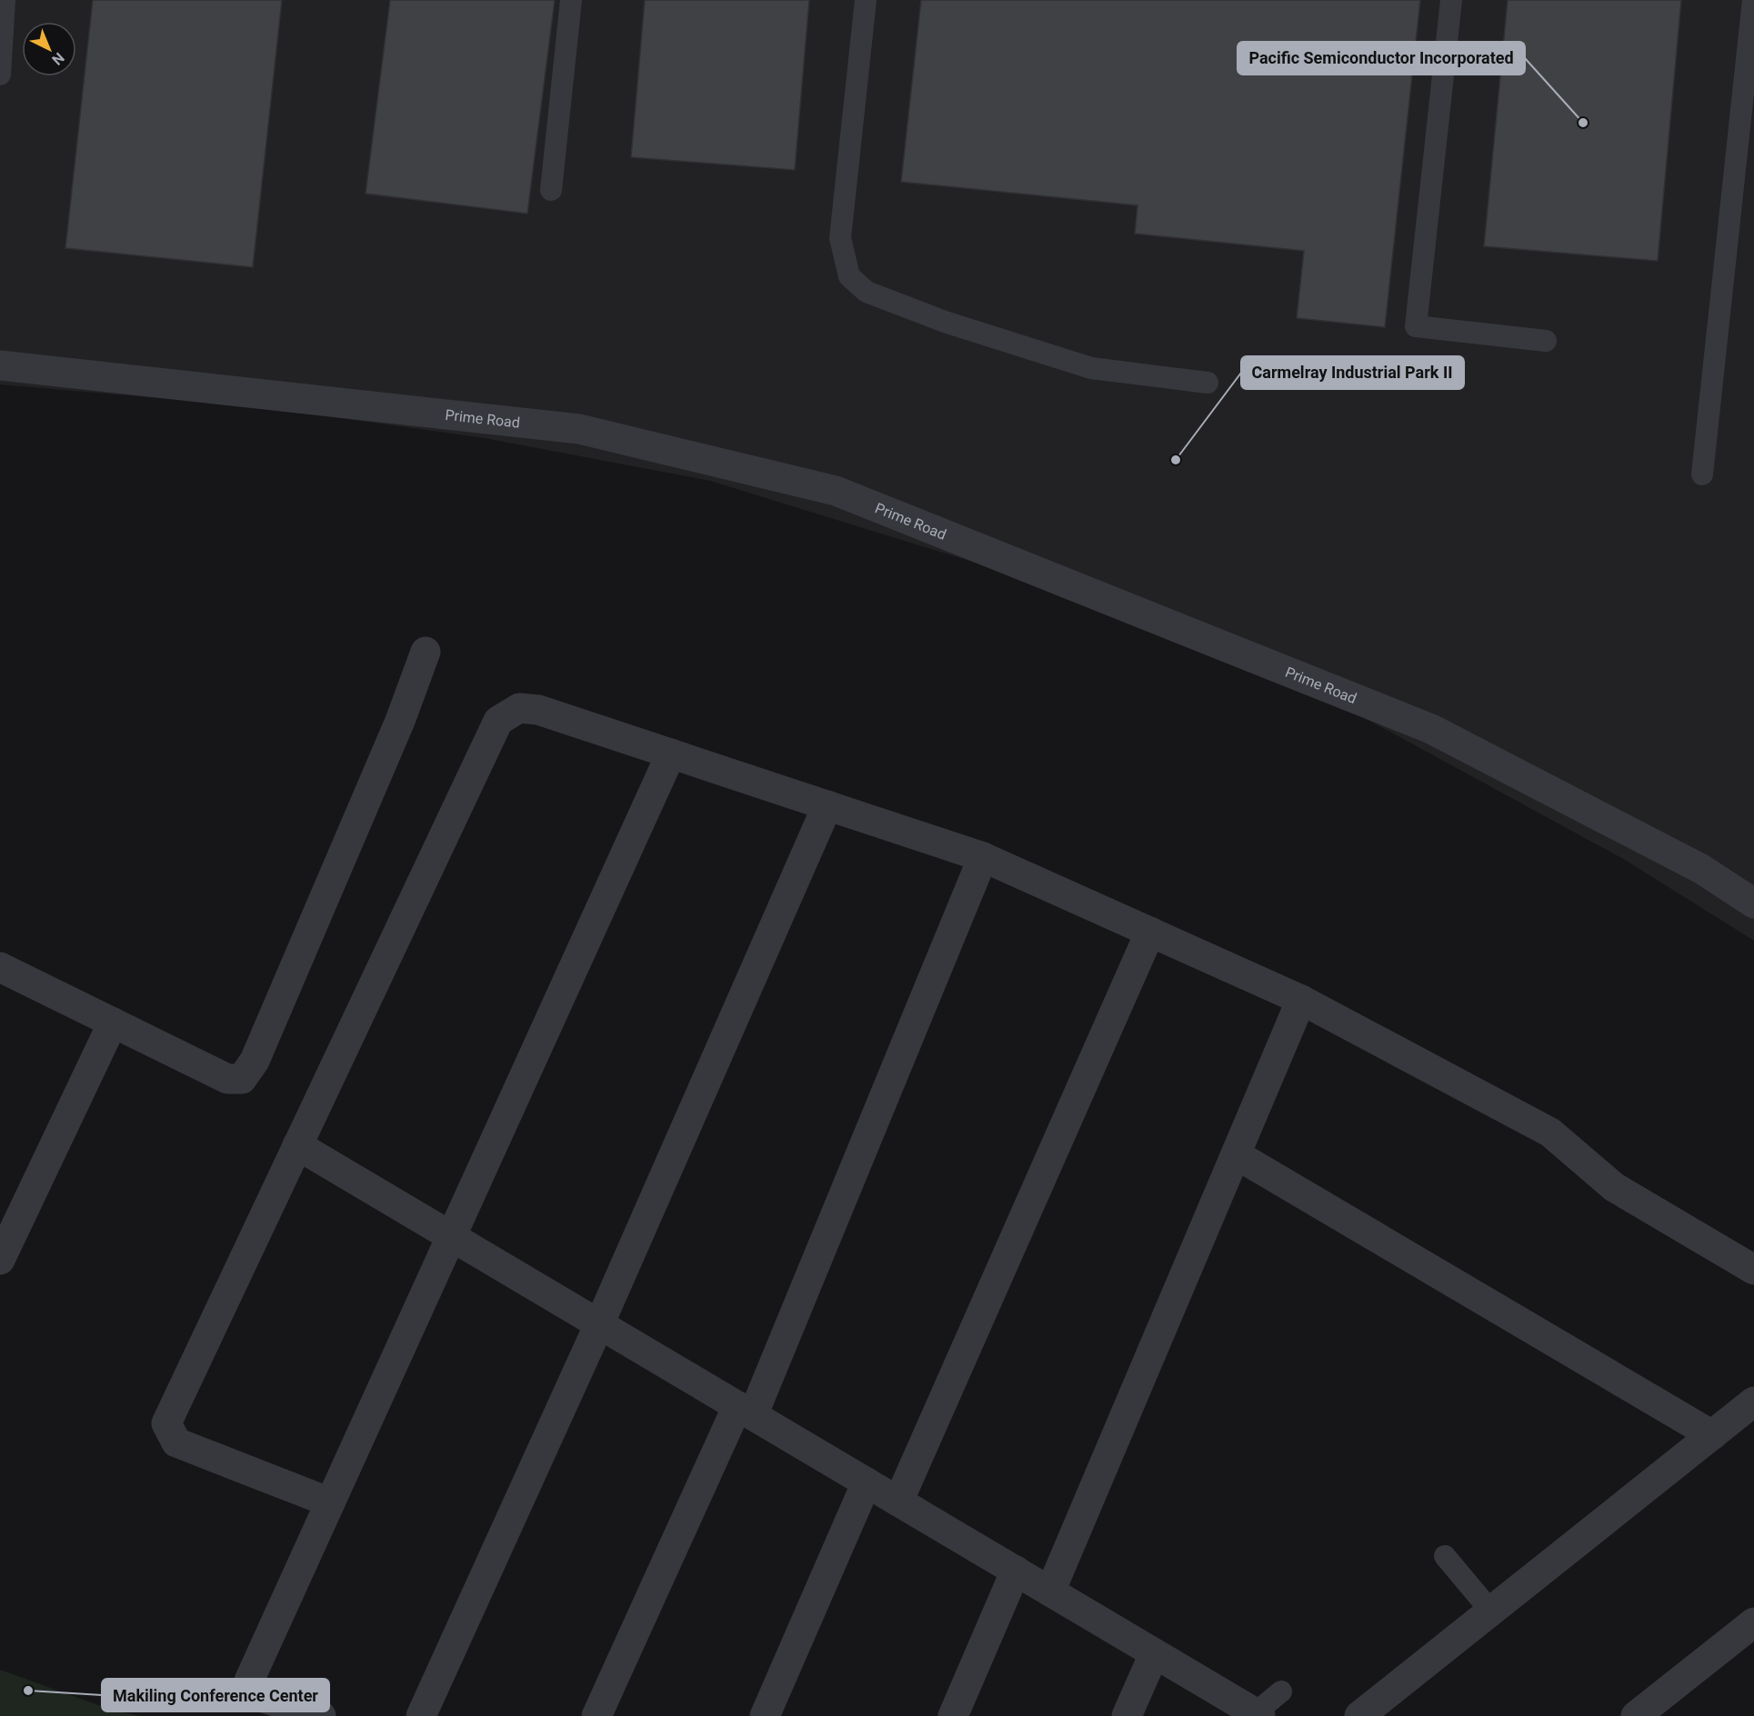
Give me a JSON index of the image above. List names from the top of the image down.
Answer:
{
  "streets": {
    "street": ["Prime Road"]
  },
  "places": ["Pacific Semiconductor Incorporated", "Carmelray Industrial Park II", "Makiling Conference Center"],
  "north": "bottom right"
}
